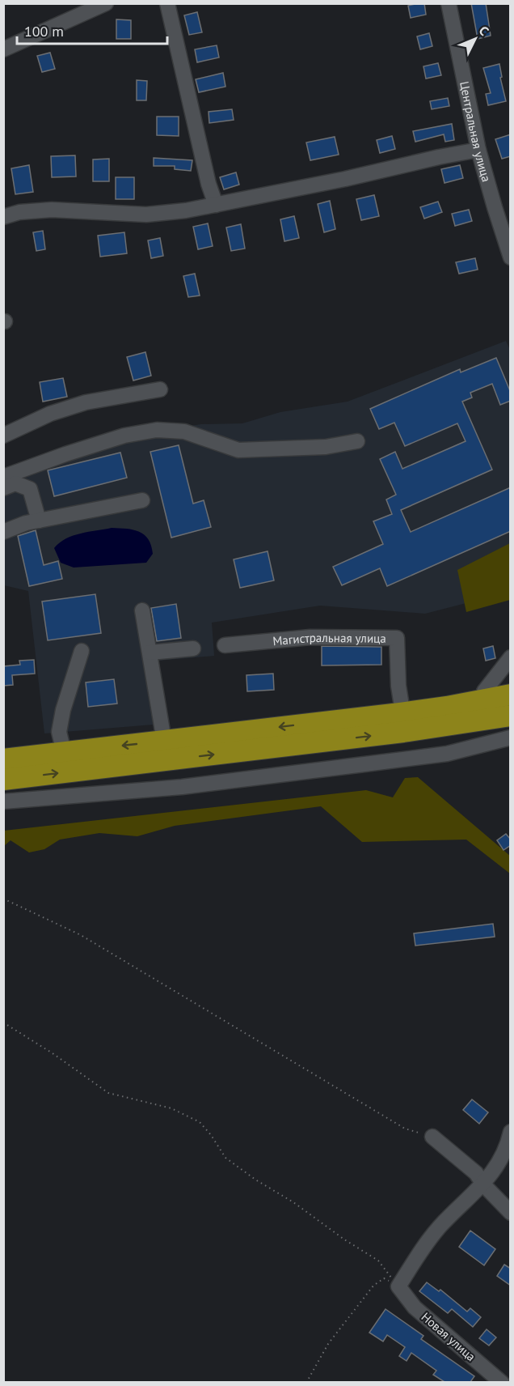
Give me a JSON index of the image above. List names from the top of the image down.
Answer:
{
  "streets": {
    "street": ["Центральная улица", "Магистральная улица", "Новая улица"]
  },
  "scale_bar": "100 m",
  "north": "top right"
}
